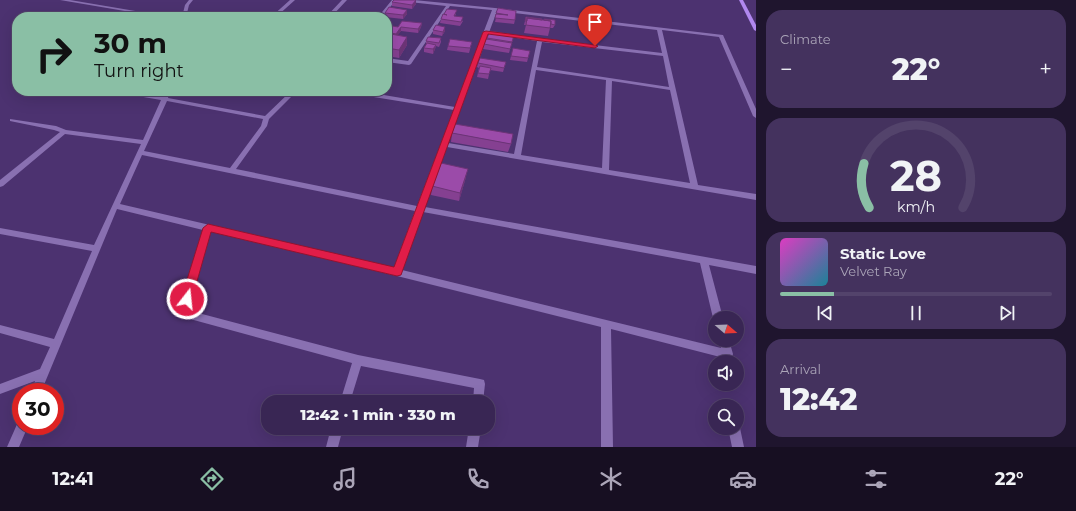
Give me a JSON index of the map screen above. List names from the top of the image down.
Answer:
{
  "north": "right",
  "page": {
    "tile": [
      "Climate",
      ["Arrival", "12:42"]
    ],
    "turn": ["30 m", "Turn right"],
    "heat": ["−", "22°", "+"],
    "song": ["Static Love", "Velvet Ray"],
    "limit": "30",
    "trip": "12:42 · 1 min · 330 m",
    "tabs": ["12:41", "22°"],
    "gauge": ["28", "km/h"]
  }
}
